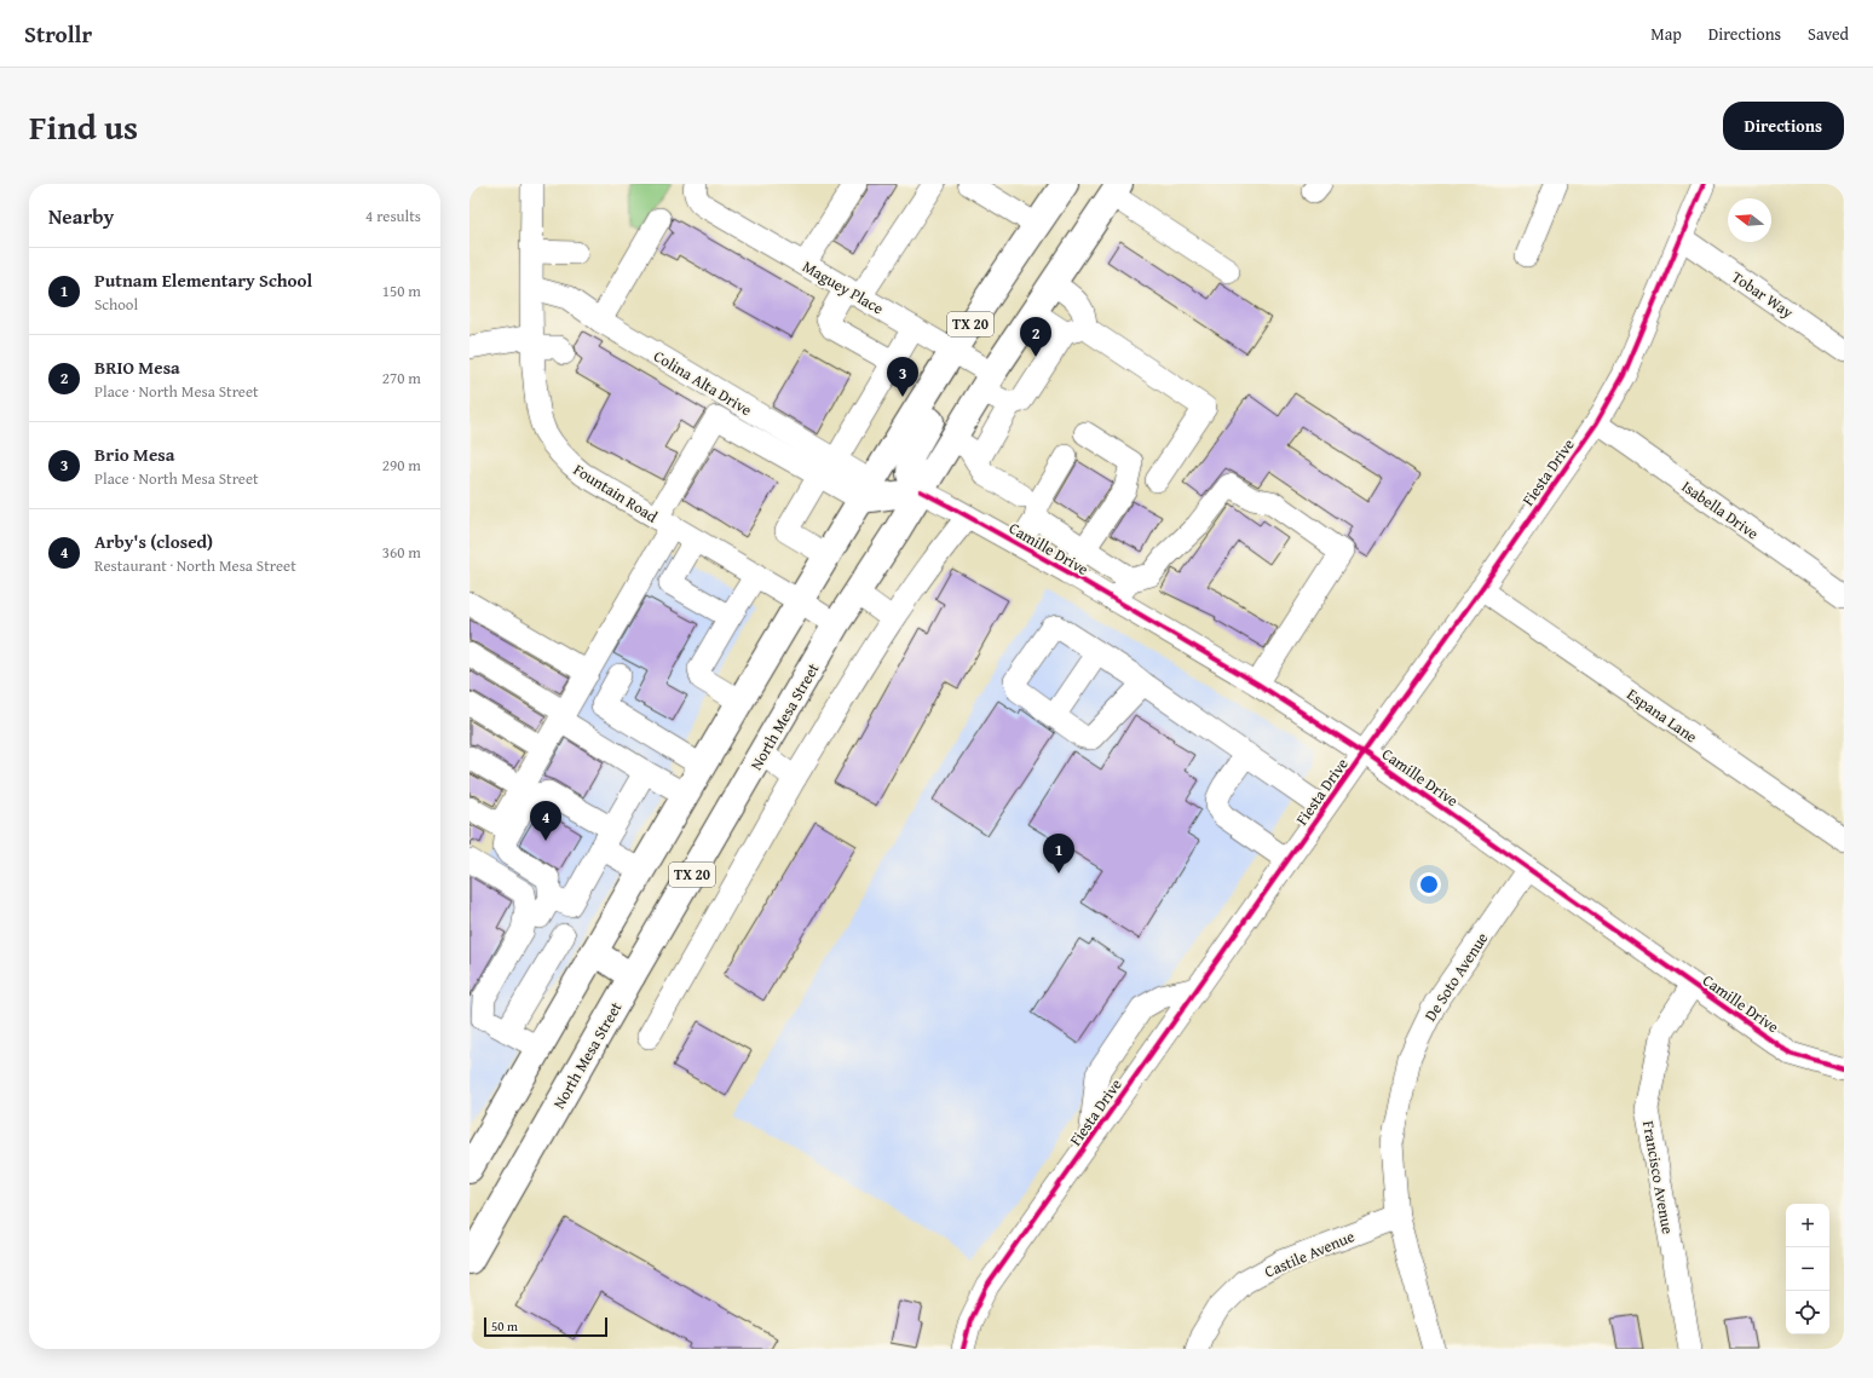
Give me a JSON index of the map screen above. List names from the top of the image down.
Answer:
{
  "streets": {
    "main road": ["TX 20", "North Mesa Street"],
    "street": [
      "Maguey Place",
      "Tobar Way",
      "Colina Alta Drive",
      "Fiesta Drive",
      "Fountain Road",
      "Isabella Drive",
      "Camille Drive",
      "Espana Lane",
      "De Soto Avenue",
      "Francisco Avenue",
      "Castile Avenue"
    ]
  },
  "crossings": [
    ["Maguey Place", "TX 20"],
    ["Maguey Place", "North Mesa Street"],
    ["Tobar Way", "Fiesta Drive"],
    ["TX 20", "Colina Alta Drive"],
    ["TX 20", "Fountain Road"],
    ["Colina Alta Drive", "Fountain Road"],
    ["Fiesta Drive", "Isabella Drive"],
    ["Fiesta Drive", "Camille Drive"],
    ["Fiesta Drive", "Espana Lane"],
    ["Fountain Road", "North Mesa Street"],
    ["Camille Drive", "North Mesa Street"],
    ["Camille Drive", "De Soto Avenue"],
    ["Camille Drive", "Francisco Avenue"],
    ["De Soto Avenue", "Castile Avenue"]
  ],
  "scale_bar": "50 m",
  "north": "left",
  "page": {
    "header": "Strollr",
    "nav": ["Map", "Directions", "Saved"],
    "title": "Find us",
    "buttons": "Directions",
    "heading": ["Nearby", "4 results"],
    "list": [
      {
        "mark": "1",
        "name": "Putnam Elementary School",
        "note": "School",
        "value": "150 m"
      },
      {
        "mark": "2",
        "name": "BRIO Mesa",
        "note": "Place · North Mesa Street",
        "value": "270 m"
      },
      {
        "mark": "3",
        "name": "Brio Mesa",
        "note": "Place · North Mesa Street",
        "value": "290 m"
      },
      {
        "mark": "4",
        "name": "Arby's (closed)",
        "note": "Restaurant · North Mesa Street",
        "value": "360 m"
      }
    ],
    "pins": [
      "2",
      "3",
      "4",
      "1"
    ],
    "map_buttons": ["+", "−"],
    "scale": "50 m"
  }
}
